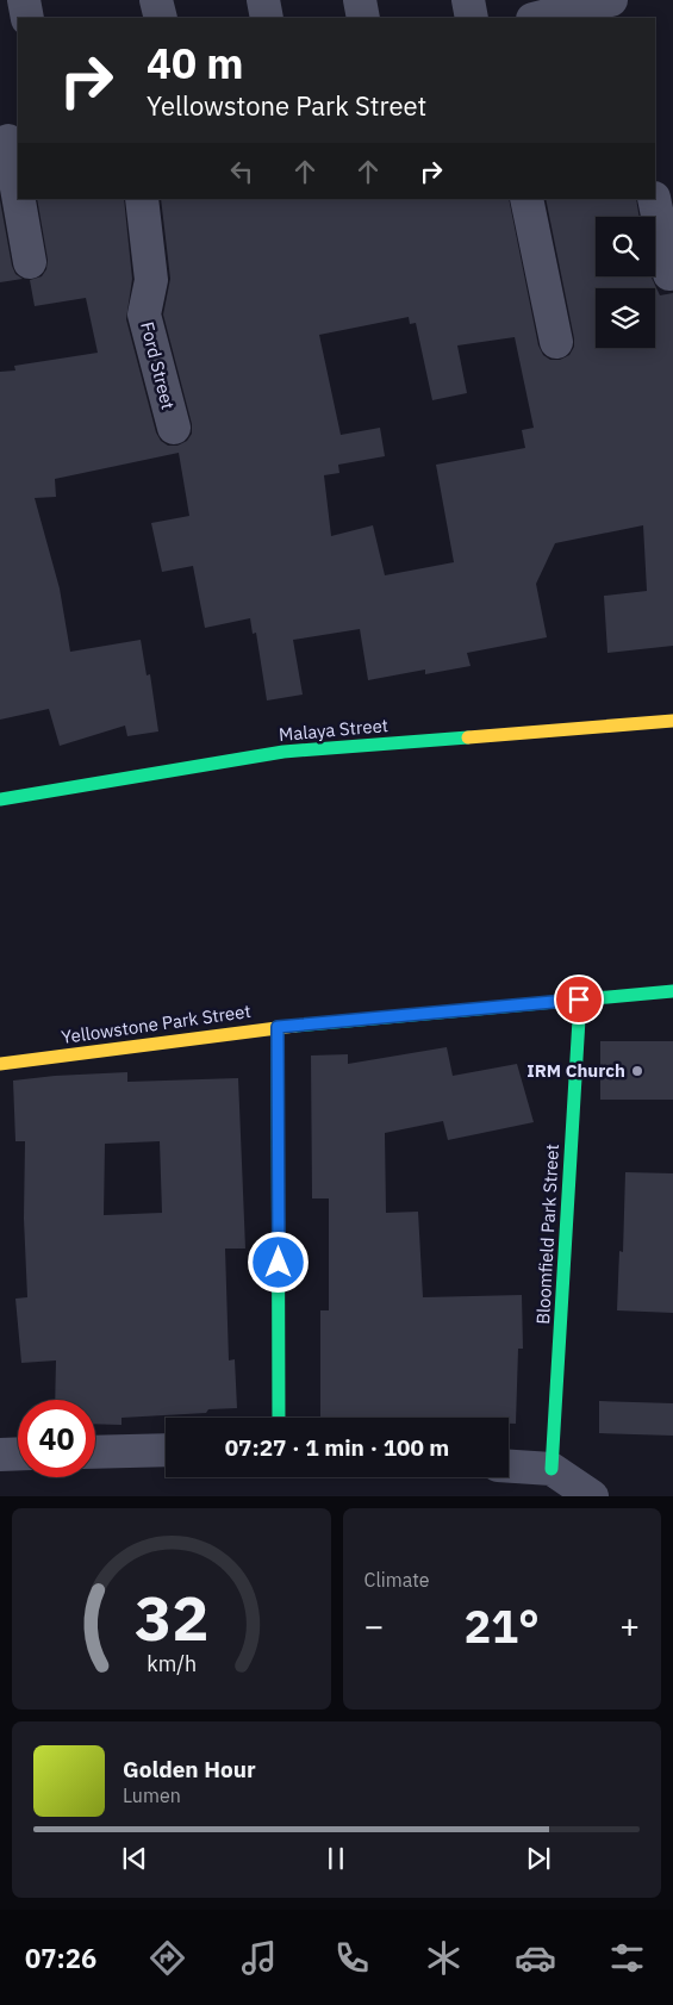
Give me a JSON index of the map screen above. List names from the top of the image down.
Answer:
{
  "streets": {
    "street": [
      "Ford Street",
      "Malaya Street",
      "Yellowstone Park Street",
      "Bloomfield Park Street"
    ]
  },
  "crossings": [
    ["Yellowstone Park Street", "Bloomfield Park Street"]
  ],
  "places": ["IRM Church"],
  "page": {
    "turn": ["40 m", "Yellowstone Park Street"],
    "limit": "40",
    "trip": "07:27 · 1 min · 100 m",
    "tile": "Climate",
    "heat": ["−", "21°", "+"],
    "song": ["Golden Hour", "Lumen"],
    "tabs": "07:26",
    "gauge": ["32", "km/h"]
  }
}
